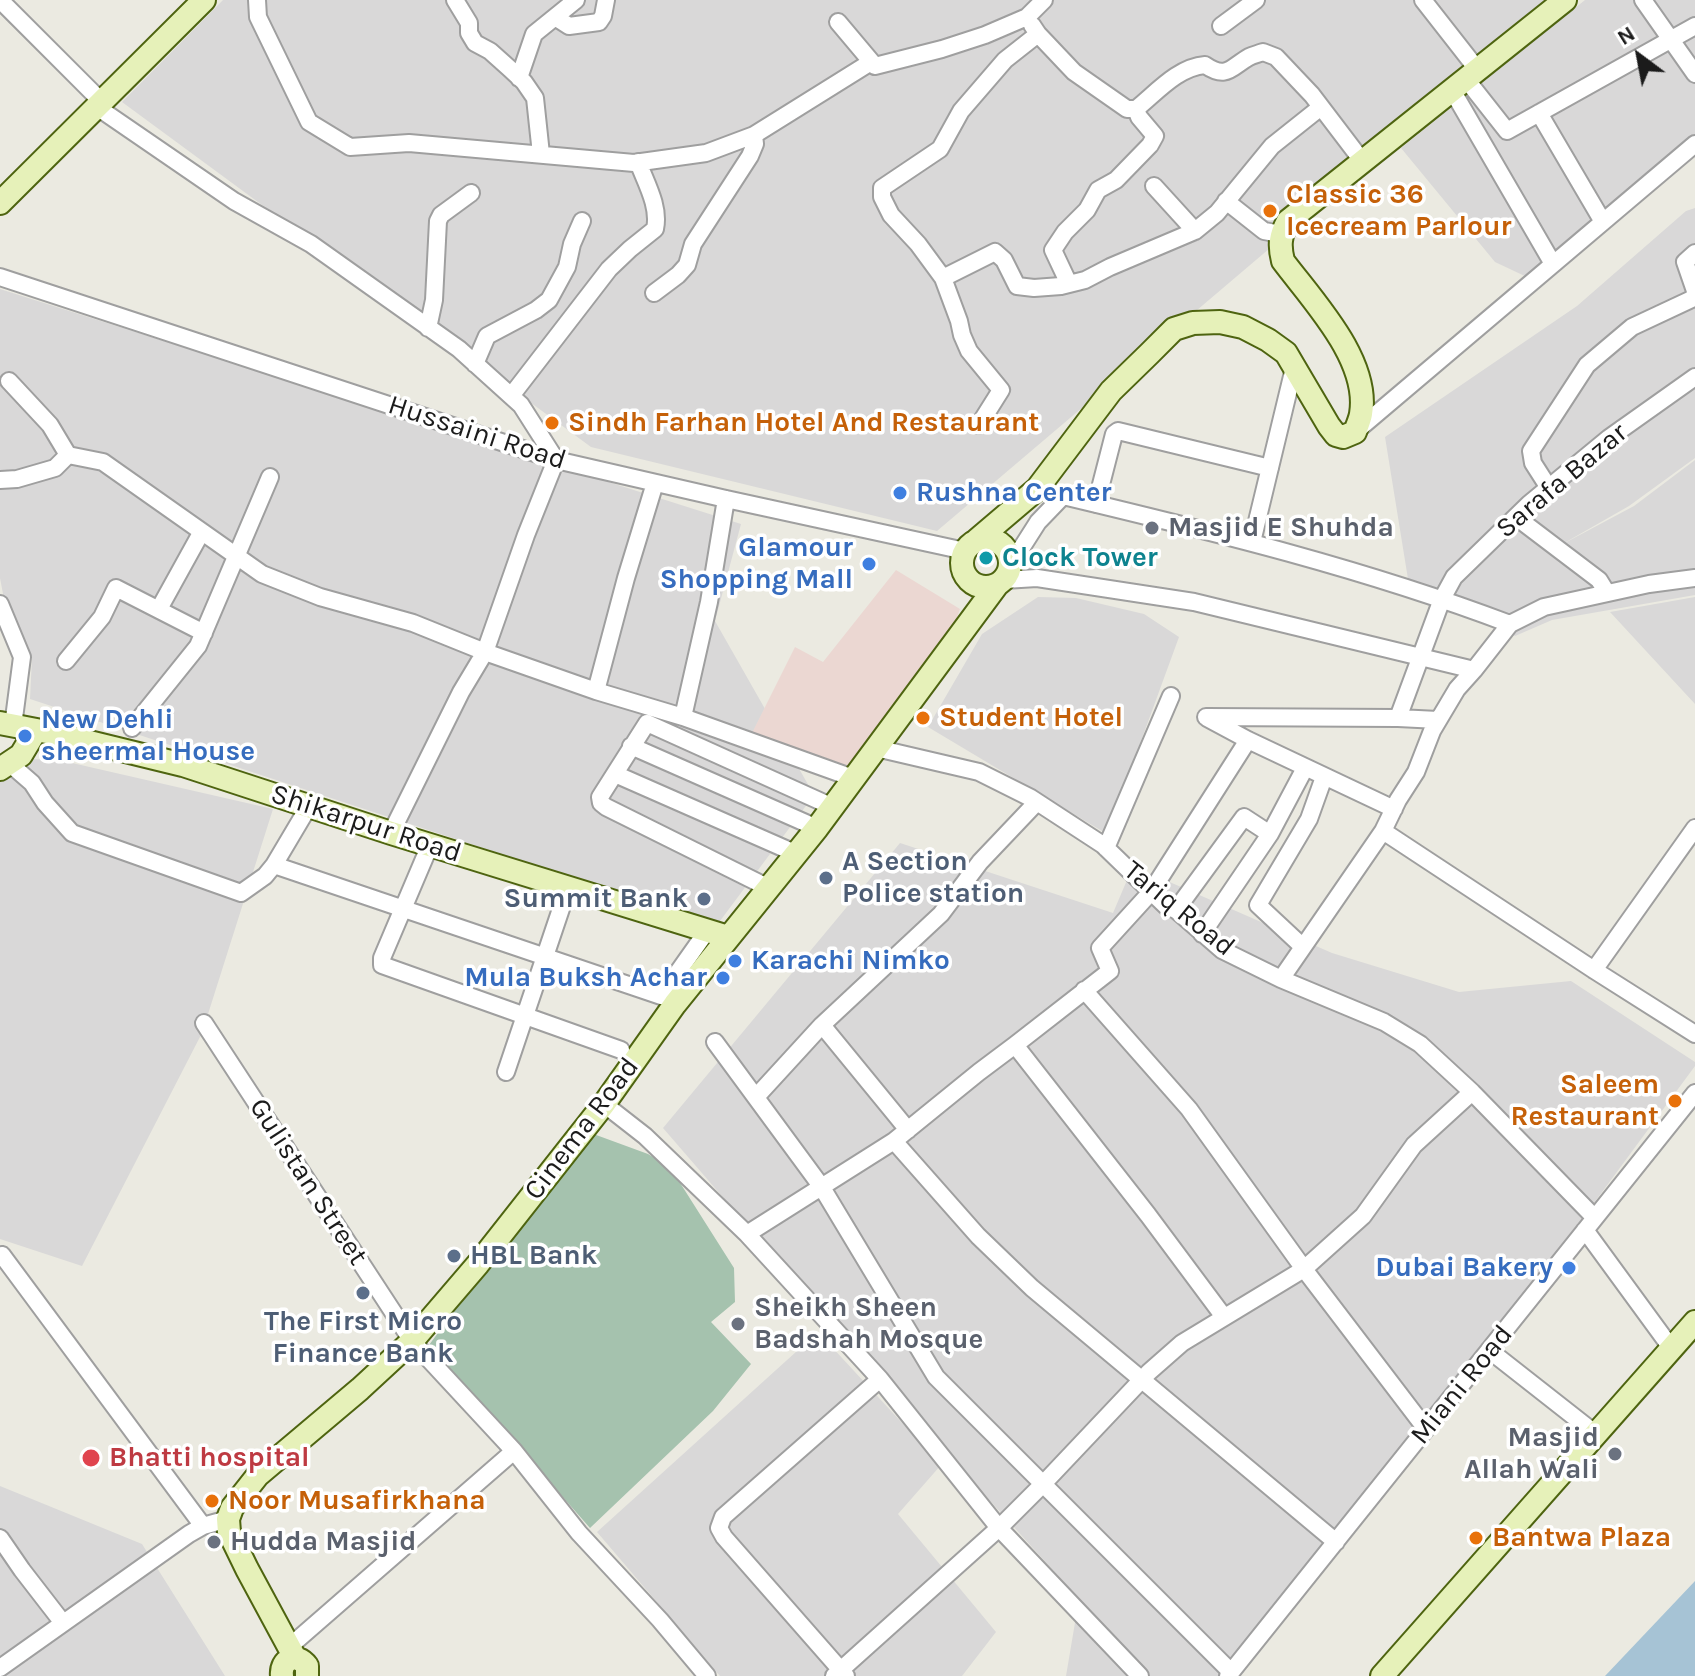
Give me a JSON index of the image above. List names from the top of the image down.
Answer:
{
  "streets": {
    "street": [
      "Hussaini Road",
      "Sarafa Bazar",
      "Shikarpur Road",
      "Tariq Road",
      "Cinema Road",
      "Gulistan Street",
      "Miani Road"
    ]
  },
  "crossings": [
    ["Hussaini Road", "Cinema Road"],
    ["Shikarpur Road", "Cinema Road"],
    ["Tariq Road", "Cinema Road"],
    ["Tariq Road", "Miani Road"],
    ["Cinema Road", "Gulistan Street"]
  ],
  "places": [
    "Classic 36 Icecream Parlour",
    "Sindh Farhan Hotel And Restaurant",
    "Rushna Center",
    "Masjid E Shuhda",
    "Clock Tower",
    "Glamour Shopping Mall",
    "Student Hotel",
    "New Dehli sheermal House",
    "A Section Police station",
    "Summit Bank",
    "Karachi Nimko",
    "Mula Buksh Achar",
    "Saleem Restaurant",
    "HBL Bank",
    "Dubai Bakery",
    "The First Micro Finance Bank",
    "Sheikh Sheen Badshah Mosque",
    "Masjid Allah Wali",
    "Bhatti hospital",
    "Noor Musafirkhana",
    "Bantwa Plaza",
    "Hudda Masjid"
  ],
  "north": "top left"
}
